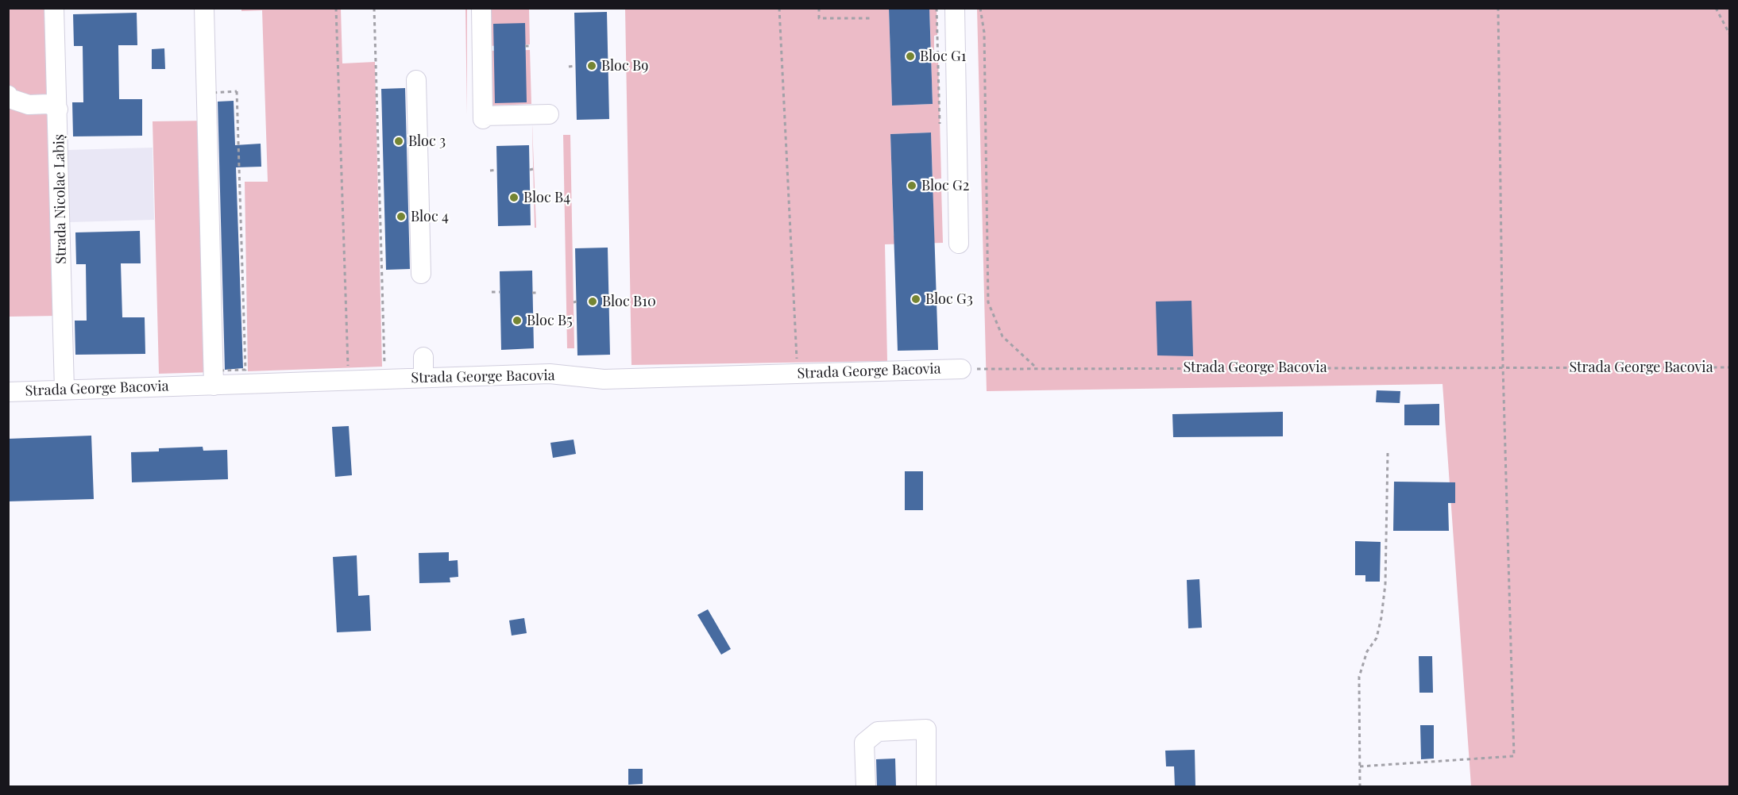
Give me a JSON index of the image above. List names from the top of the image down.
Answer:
{
  "streets": {
    "street": ["Strada Nicolae Labiș", "Strada George Bacovia"]
  },
  "crossings": [
    ["Strada Nicolae Labiș", "Strada George Bacovia"]
  ],
  "places": [
    "Bloc G1",
    "Bloc B9",
    "Bloc 3",
    "Bloc G2",
    "Bloc B4",
    "Bloc 4",
    "Bloc G3",
    "Bloc B10",
    "Bloc B5"
  ]
}
